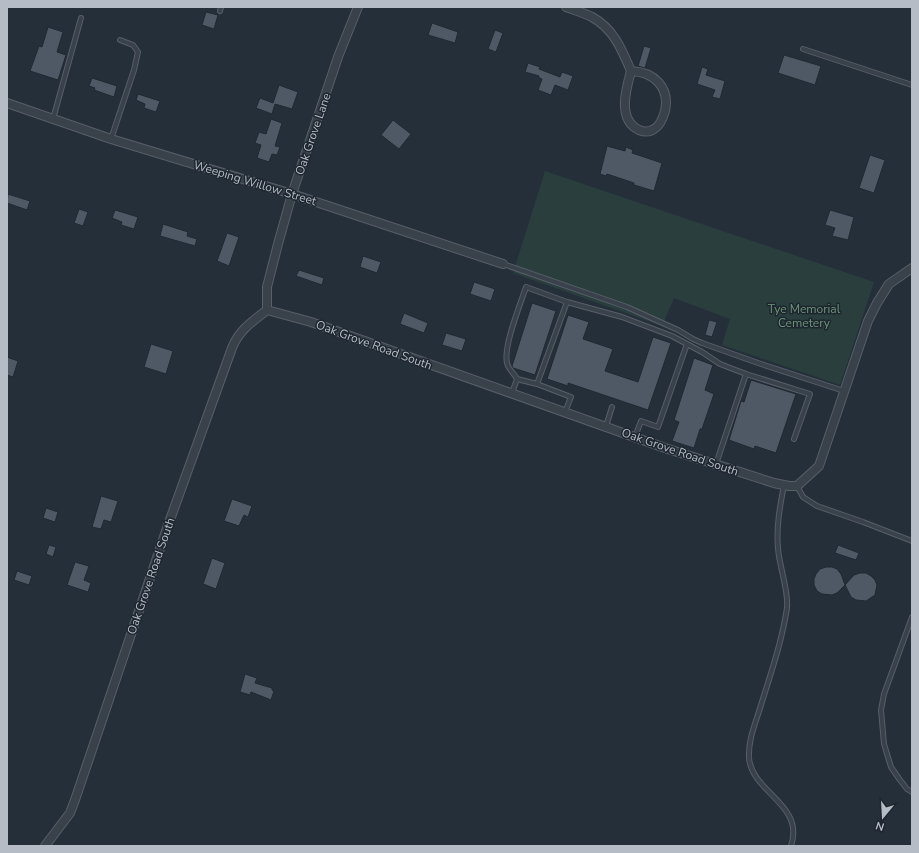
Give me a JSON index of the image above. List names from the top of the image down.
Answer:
{
  "streets": {
    "street": ["Oak Grove Lane", "Weeping Willow Street", "Oak Grove Road South"]
  },
  "crossings": [
    ["Oak Grove Lane", "Weeping Willow Street"],
    ["Oak Grove Lane", "Oak Grove Road South"]
  ],
  "parks": ["Tye Memorial Cemetery"],
  "north": "bottom"
}
